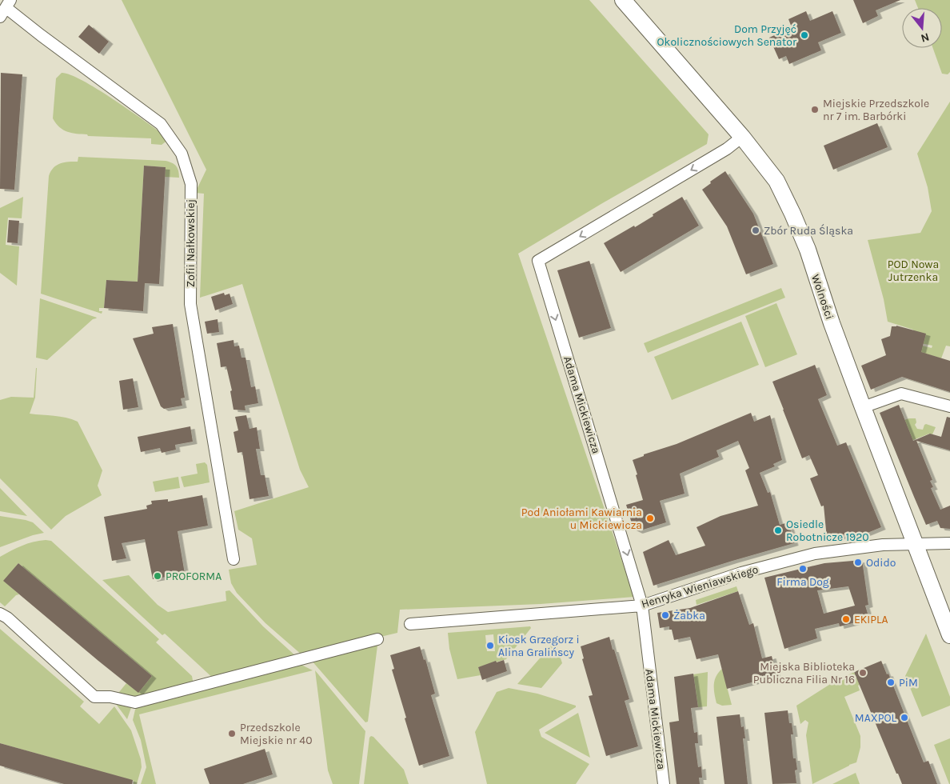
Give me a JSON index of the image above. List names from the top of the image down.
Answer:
{
  "streets": {
    "street": [
      "Zofii Nałkowskiej",
      "Wolności",
      "Adama Mickiewicza",
      "Henryka Wieniawskiego"
    ]
  },
  "crossings": [
    ["Wolności", "Adama Mickiewicza"],
    ["Wolności", "Henryka Wieniawskiego"],
    ["Adama Mickiewicza", "Henryka Wieniawskiego"]
  ],
  "one_way": ["Adama Mickiewicza"],
  "parks": ["POD Nowa Jutrzenka"],
  "places": [
    "Dom Przyjęć Okolicznościowych Senator",
    "Miejskie Przedszkole nr 7 im. Barbórki",
    "Zbór Ruda Śląska",
    "Pod Aniołami Kawiarnia u Mickiewicza",
    "Osiedle Robotnicze 1920",
    "Odido",
    "Firma Dog",
    "PROFORMA",
    "Żabka",
    "EKIPLA",
    "Kiosk Grzegorz i Alina Gralińscy",
    "Miejska Biblioteka Publiczna Filia Nr 16",
    "PiM",
    "MAXPOL",
    "Przedszkole Miejskie nr 40"
  ],
  "north": "bottom"
}
